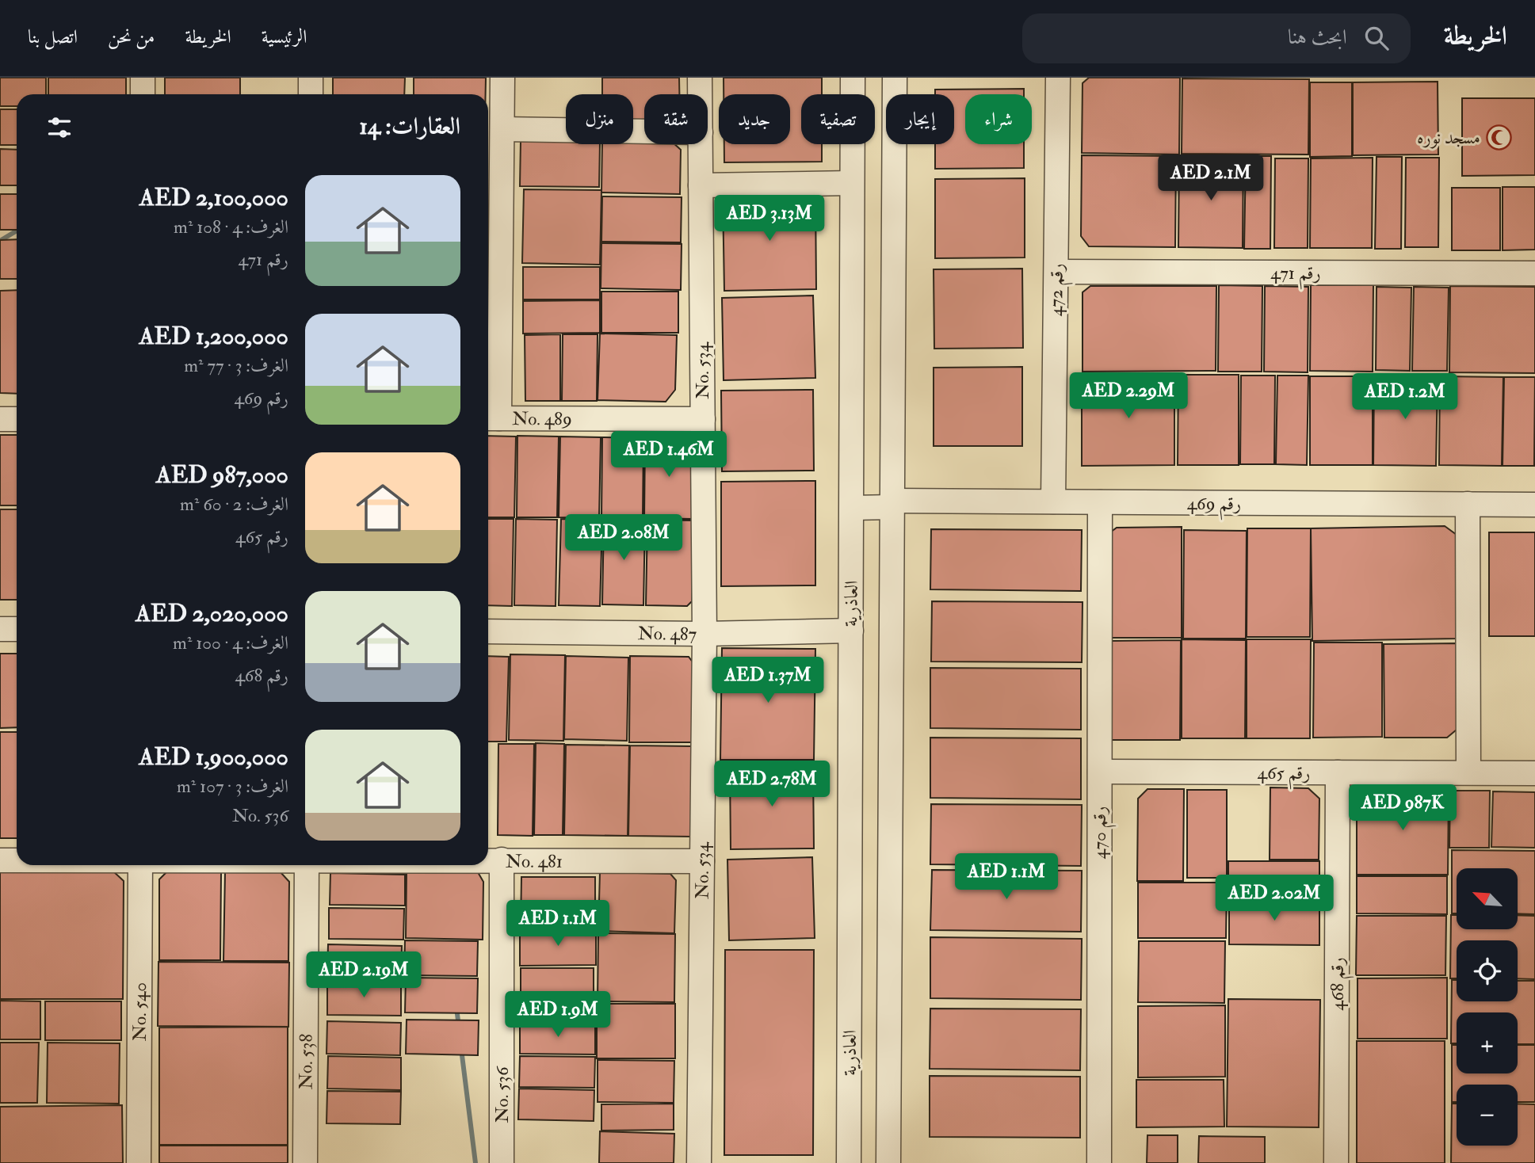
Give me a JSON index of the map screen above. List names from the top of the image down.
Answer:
{
  "streets": {
    "street": [
      "رقم 471",
      "رقم 472",
      "No. 534",
      "No. 489",
      "رقم 469",
      "العاذرية",
      "No. 487",
      "رقم 465",
      "رقم 470",
      "No. 481",
      "رقم 468",
      "No. 540",
      "No. 538",
      "No. 536"
    ]
  },
  "crossings": [
    ["رقم 471", "رقم 472"],
    ["رقم 472", "رقم 469"],
    ["No. 534", "No. 489"],
    ["No. 534", "No. 487"],
    ["No. 534", "No. 481"],
    ["رقم 469", "العاذرية"],
    ["رقم 469", "رقم 470"],
    ["العاذرية", "No. 487"],
    ["رقم 465", "رقم 470"],
    ["رقم 465", "رقم 468"],
    ["No. 481", "No. 536"]
  ],
  "places": {
    "mosque": ["مسجد نوره"]
  },
  "north": "top left",
  "page": {
    "header": "الخريطة",
    "search": "ابحث هنا",
    "nav": [
      "الرئيسية",
      "الخريطة",
      "من نحن",
      "اتصل بنا"
    ],
    "chip": [
      "شراء",
      "إيجار",
      "تصفية",
      "جديد",
      "شقة",
      "منزل"
    ],
    "heading": "العقارات: 14",
    "price": [
      "AED 2.1M",
      "AED 3.13M",
      "AED 2.29M",
      "AED 1.2M",
      "AED 1.46M",
      "AED 2.08M",
      "AED 1.37M",
      "AED 2.78M",
      "AED 987K",
      "AED 1.1M",
      "AED 2.02M",
      "AED 1.1M",
      "AED 2.19M",
      "AED 1.9M"
    ],
    "list": [
      {
        "name": "AED 2,100,000",
        "note": "الغرف: 4 · 108 m² · رقم 471"
      },
      {
        "name": "AED 1,200,000",
        "note": "الغرف: 3 · 77 m² · رقم 469"
      },
      {
        "name": "AED 987,000",
        "note": "الغرف: 2 · 60 m² · رقم 465"
      },
      {
        "name": "AED 2,020,000",
        "note": "الغرف: 4 · 100 m² · رقم 468"
      },
      {
        "name": "AED 1,900,000",
        "note": "الغرف: 3 · 107 m² · No. 536"
      }
    ],
    "map_buttons": ["+", "−"]
  }
}
